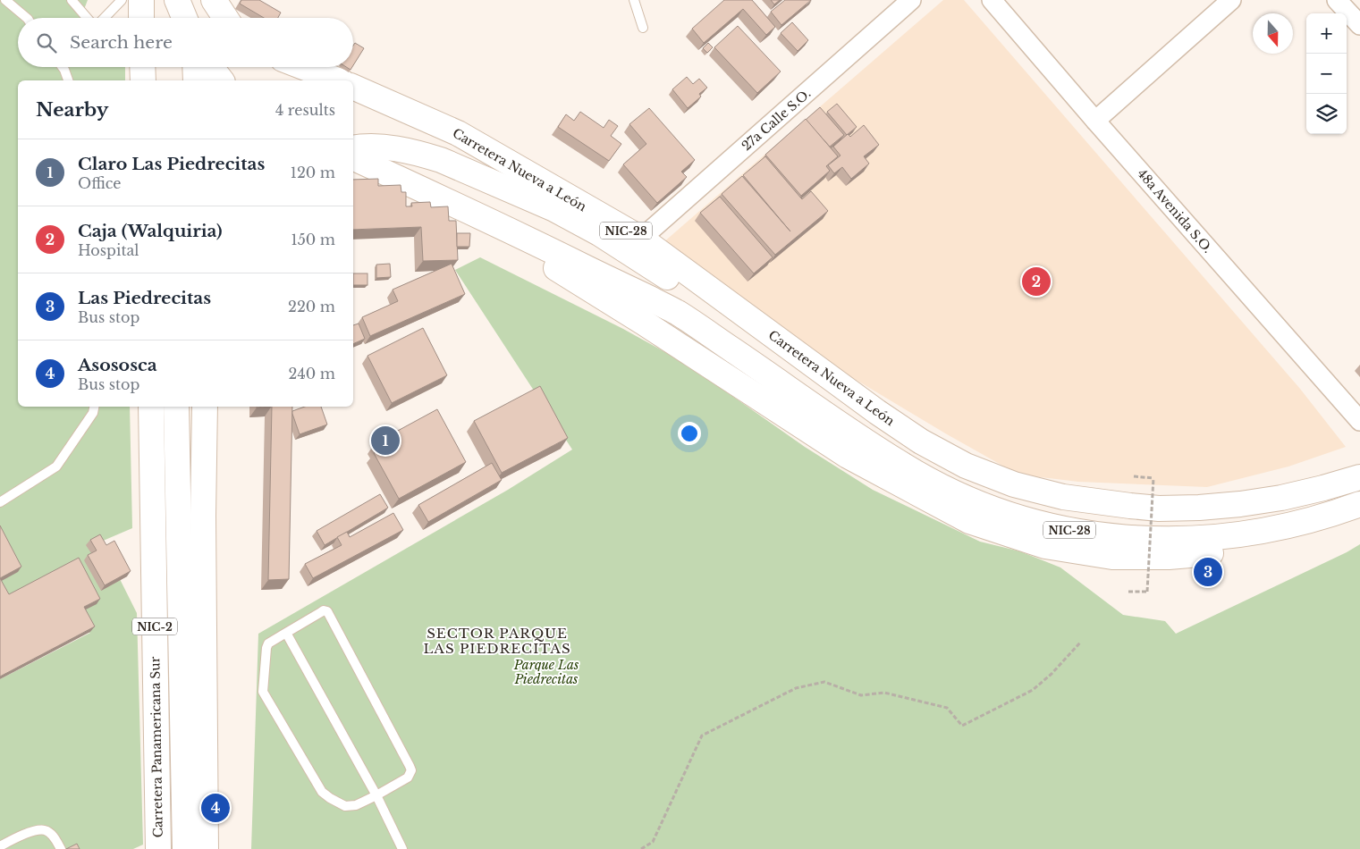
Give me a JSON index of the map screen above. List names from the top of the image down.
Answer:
{
  "streets": {
    "highway": [
      "Carretera Nueva a León",
      "NIC-28",
      "NIC-2",
      "Carretera Panamericana Sur"
    ],
    "street": ["27a Calle S.O.", "48a Avenida S.O."]
  },
  "crossings": [
    ["27a Calle S.O.", "Carretera Nueva a León"]
  ],
  "districts": ["SECTOR PARQUE LAS PIEDRECITAS"],
  "parks": ["Parque Las Piedrecitas"],
  "north": "bottom",
  "page": {
    "map_buttons": ["+", "−"],
    "search": "Search here",
    "heading": ["Nearby", "4 results"],
    "list": [
      {
        "mark": "1",
        "name": "Claro Las Piedrecitas",
        "note": "Office",
        "value": "120 m"
      },
      {
        "mark": "2",
        "name": "Caja (Walquiria)",
        "note": "Hospital",
        "value": "150 m"
      },
      {
        "mark": "3",
        "name": "Las Piedrecitas",
        "note": "Bus stop",
        "value": "220 m"
      },
      {
        "mark": "4",
        "name": "Asososca",
        "note": "Bus stop",
        "value": "240 m"
      }
    ],
    "pins": [
      "2",
      "1",
      "3",
      "4"
    ]
  }
}
